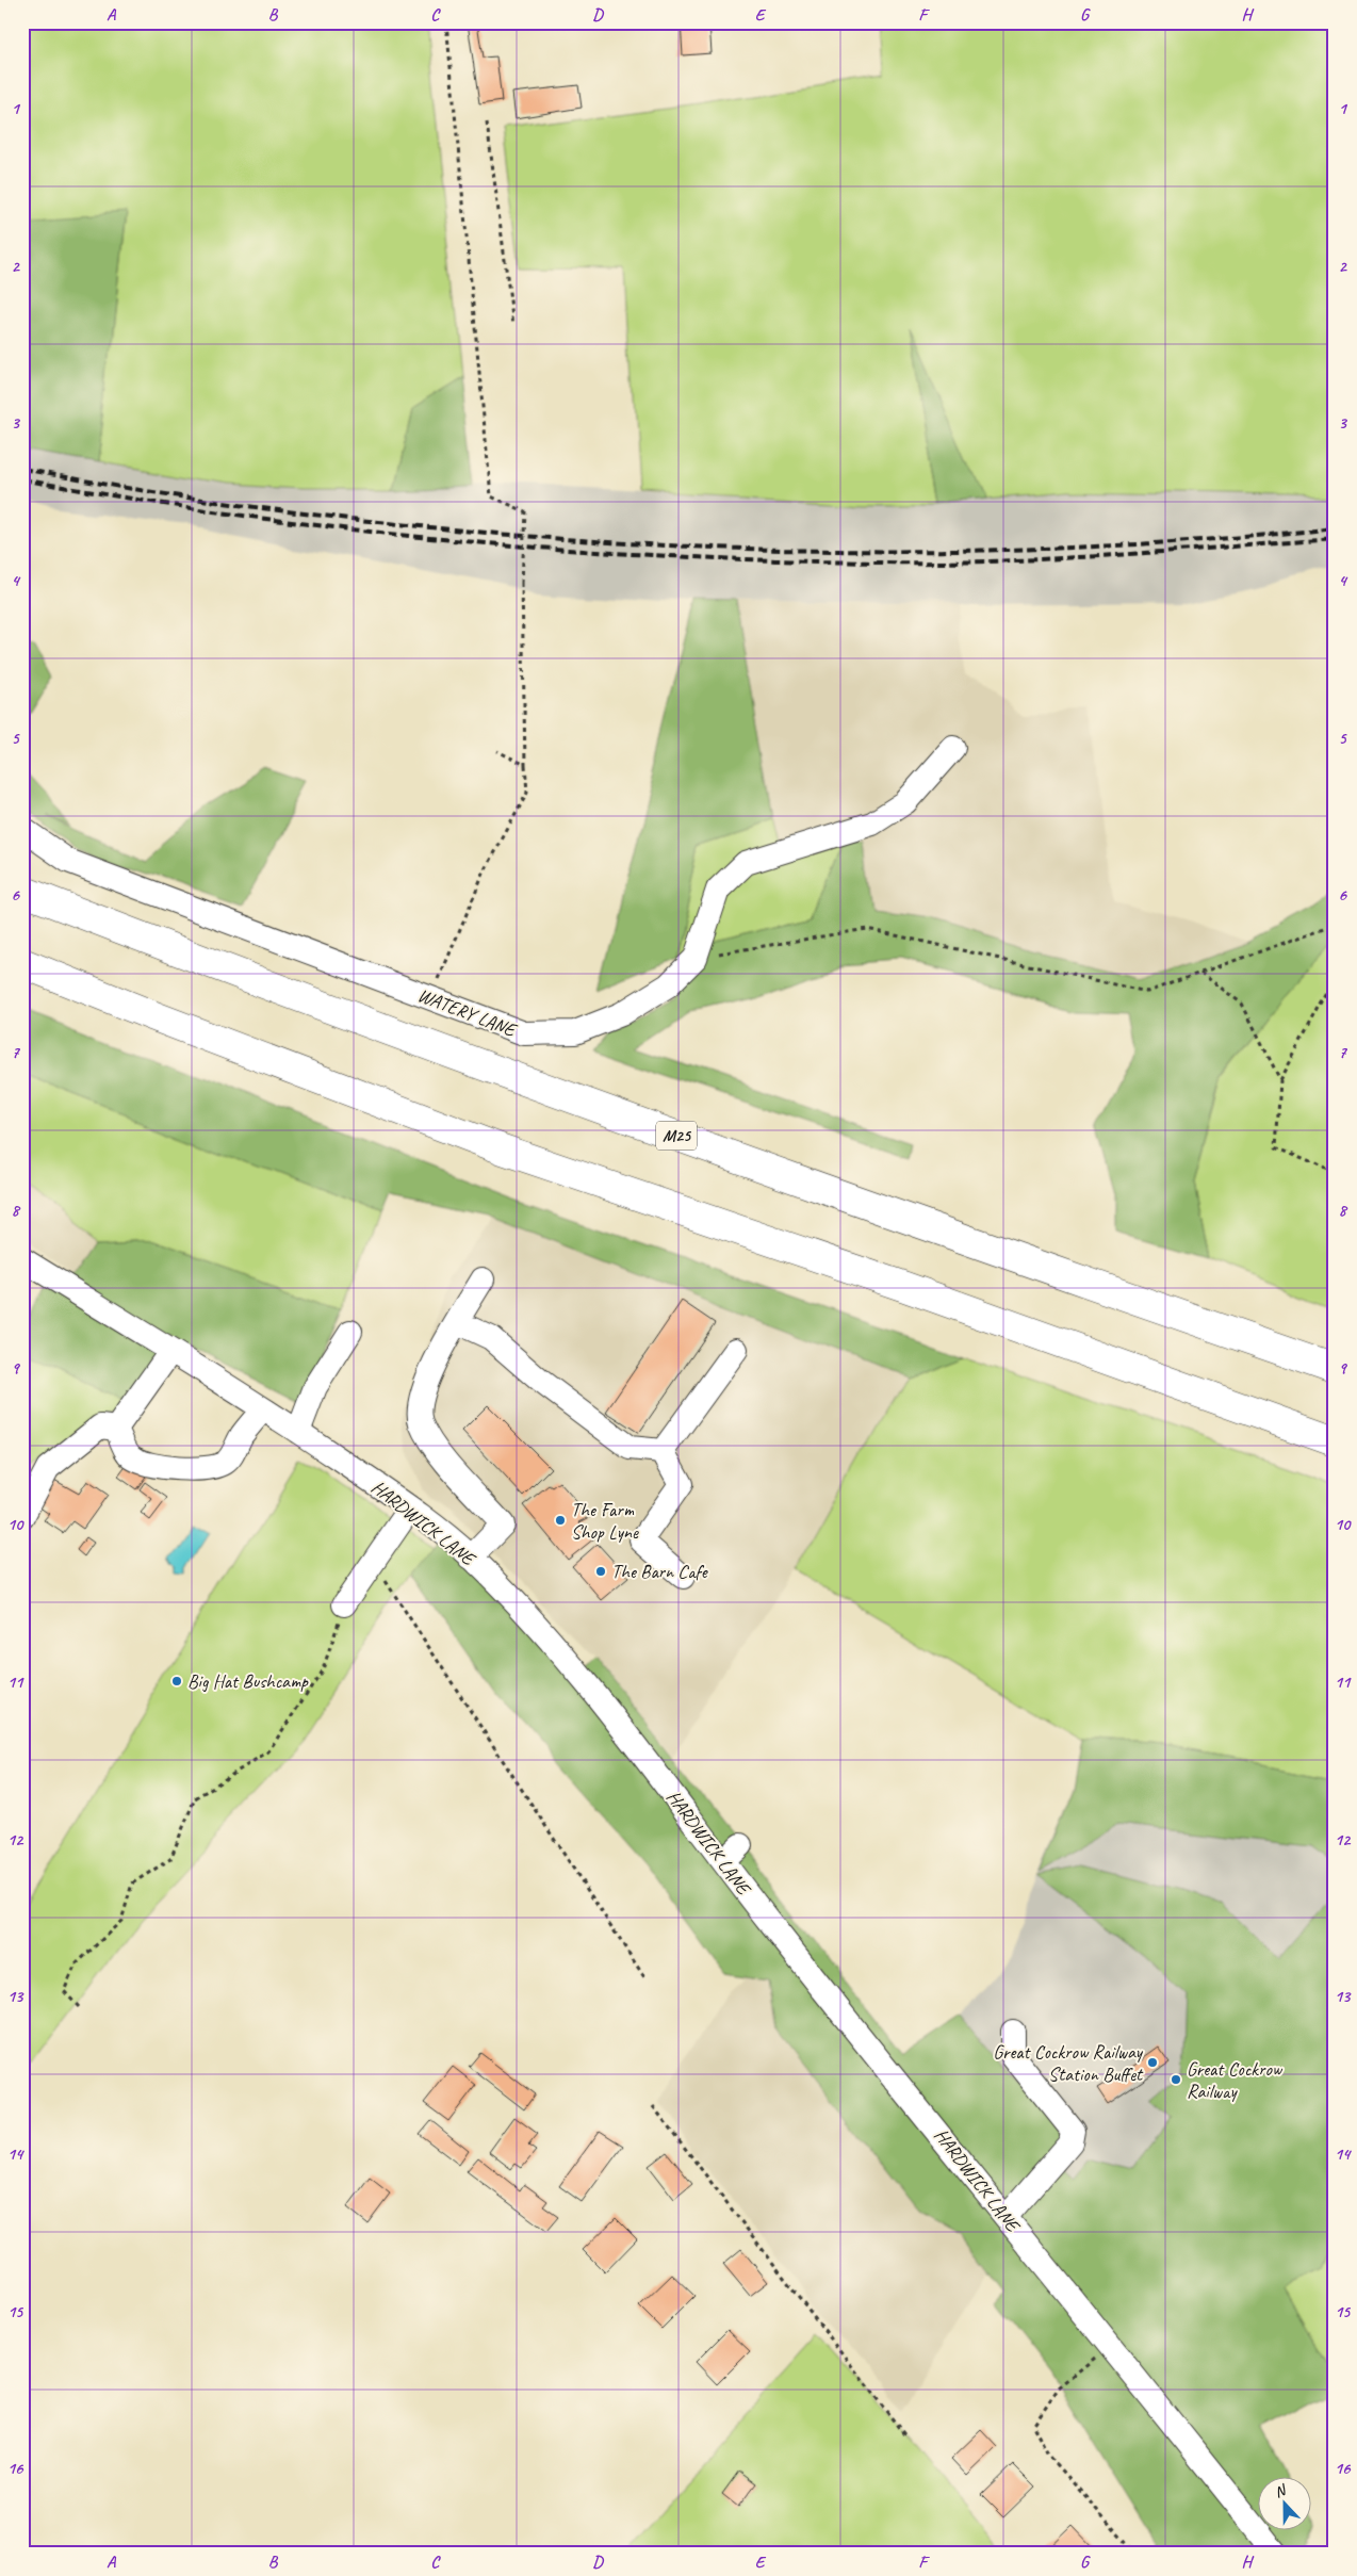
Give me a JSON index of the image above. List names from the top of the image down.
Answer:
{
  "streets": {
    "highway": ["M25"],
    "street": ["WATERY LANE", "HARDWICK LANE"]
  },
  "places": [
    "The Farm Shop Lyne",
    "The Barn Cafe",
    "Big Hat Bushcamp",
    "Great Cockrow Railway Station Buffet",
    "Great Cockrow Railway"
  ],
  "north": "top",
  "grid": {
    "columns": [
      "A",
      "B",
      "C",
      "D",
      "E",
      "F",
      "G",
      "H"
    ],
    "rows": [
      "1",
      "2",
      "3",
      "4",
      "5",
      "6",
      "7",
      "8",
      "9",
      "10",
      "11",
      "12",
      "13",
      "14",
      "15",
      "16"
    ]
  }
}
